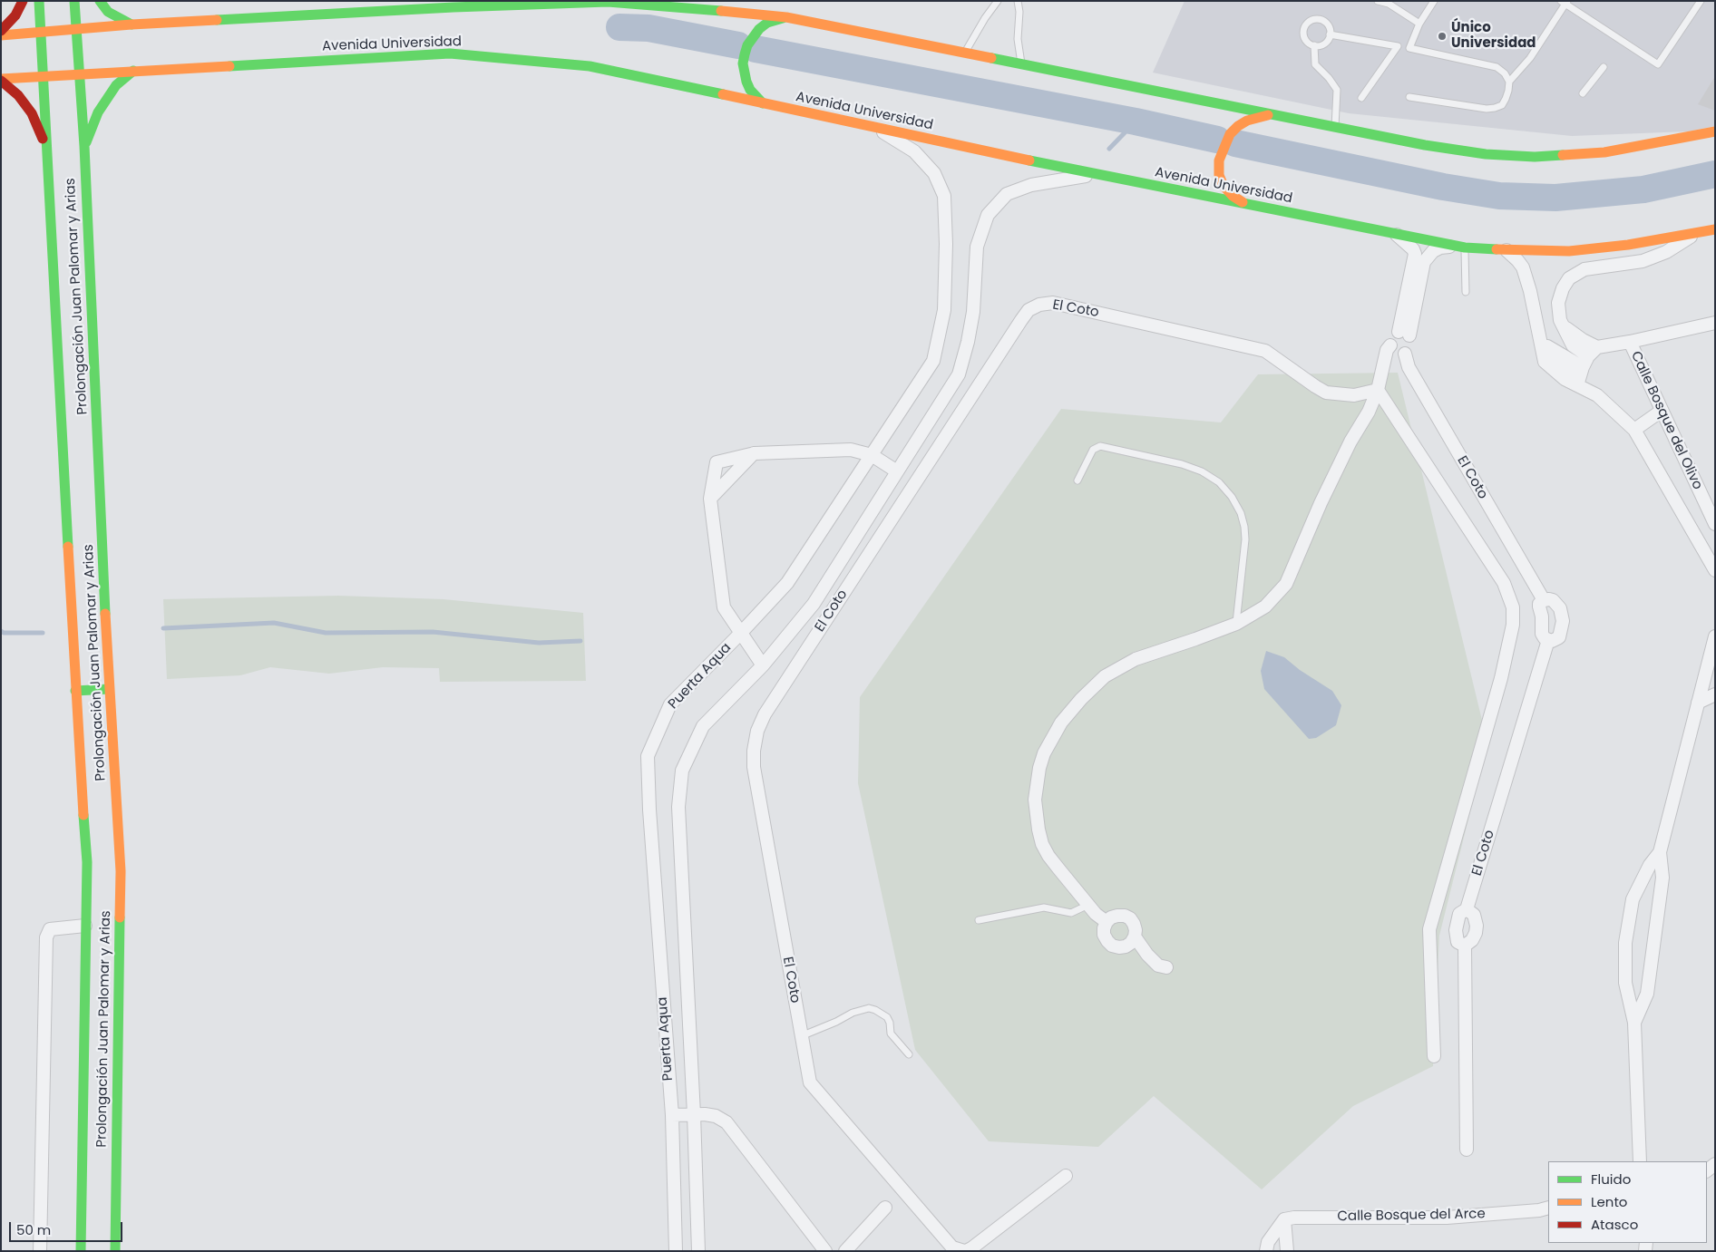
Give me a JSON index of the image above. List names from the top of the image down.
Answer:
{
  "streets": {
    "main road": ["Avenida Universidad", "Prolongación Juan Palomar y Arias"],
    "street": [
      "El Coto",
      "Calle Bosque del Olivo",
      "Puerta Aqua",
      "Calle Bosque del Arce"
    ]
  },
  "crossings": [
    ["Avenida Universidad", "Prolongación Juan Palomar y Arias"],
    ["Avenida Universidad", "Calle Bosque del Olivo"],
    ["Avenida Universidad", "Puerta Aqua"]
  ],
  "places": ["Único Universidad"],
  "legend": ["Fluido", "Lento", "Atasco"],
  "scale_bar": "50 m"
}
